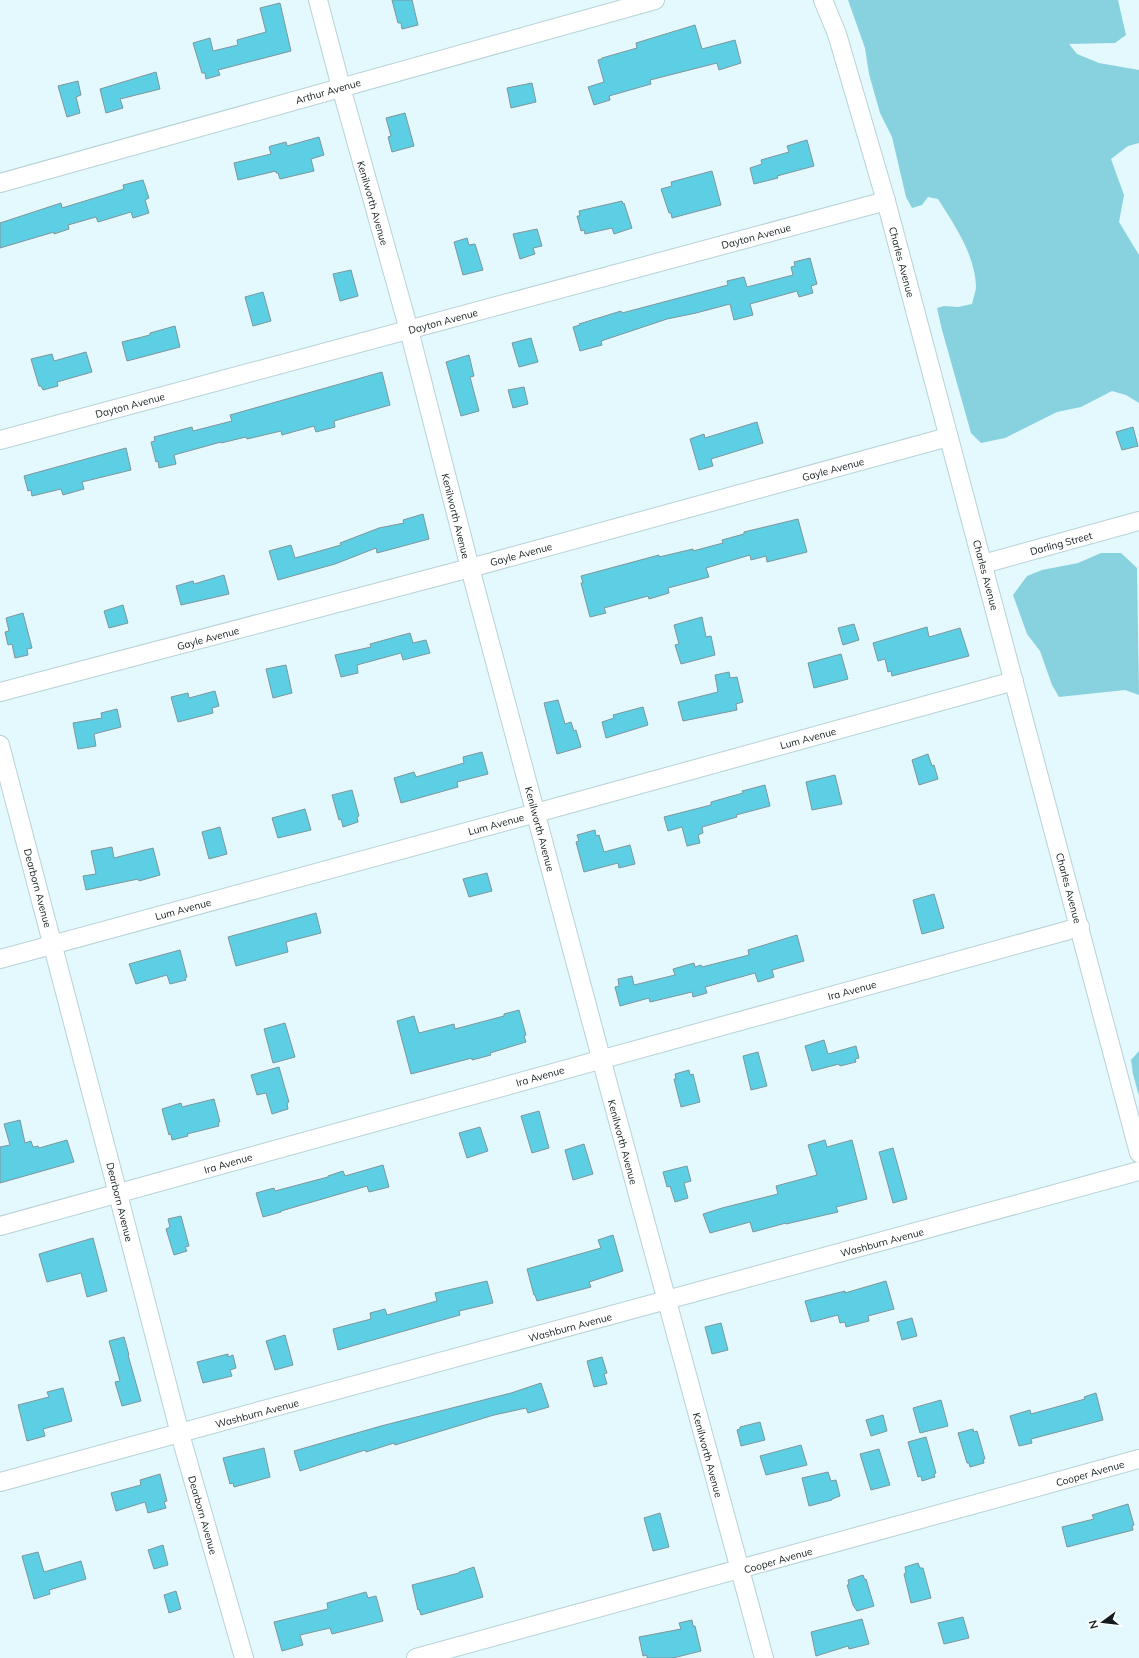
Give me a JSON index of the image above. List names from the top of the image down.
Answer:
{
  "streets": {
    "street": [
      "Arthur Avenue",
      "Kenilworth Avenue",
      "Dayton Avenue",
      "Charles Avenue",
      "Gayle Avenue",
      "Darling Street",
      "Lum Avenue",
      "Dearborn Avenue",
      "Ira Avenue",
      "Washburn Avenue",
      "Cooper Avenue"
    ]
  },
  "crossings": [
    ["Arthur Avenue", "Kenilworth Avenue"],
    ["Kenilworth Avenue", "Dayton Avenue"],
    ["Kenilworth Avenue", "Gayle Avenue"],
    ["Kenilworth Avenue", "Lum Avenue"],
    ["Kenilworth Avenue", "Ira Avenue"],
    ["Kenilworth Avenue", "Washburn Avenue"],
    ["Kenilworth Avenue", "Cooper Avenue"],
    ["Dayton Avenue", "Charles Avenue"],
    ["Charles Avenue", "Gayle Avenue"],
    ["Charles Avenue", "Darling Street"],
    ["Charles Avenue", "Lum Avenue"],
    ["Charles Avenue", "Ira Avenue"],
    ["Lum Avenue", "Dearborn Avenue"],
    ["Dearborn Avenue", "Ira Avenue"],
    ["Dearborn Avenue", "Washburn Avenue"]
  ],
  "north": "left"
}
